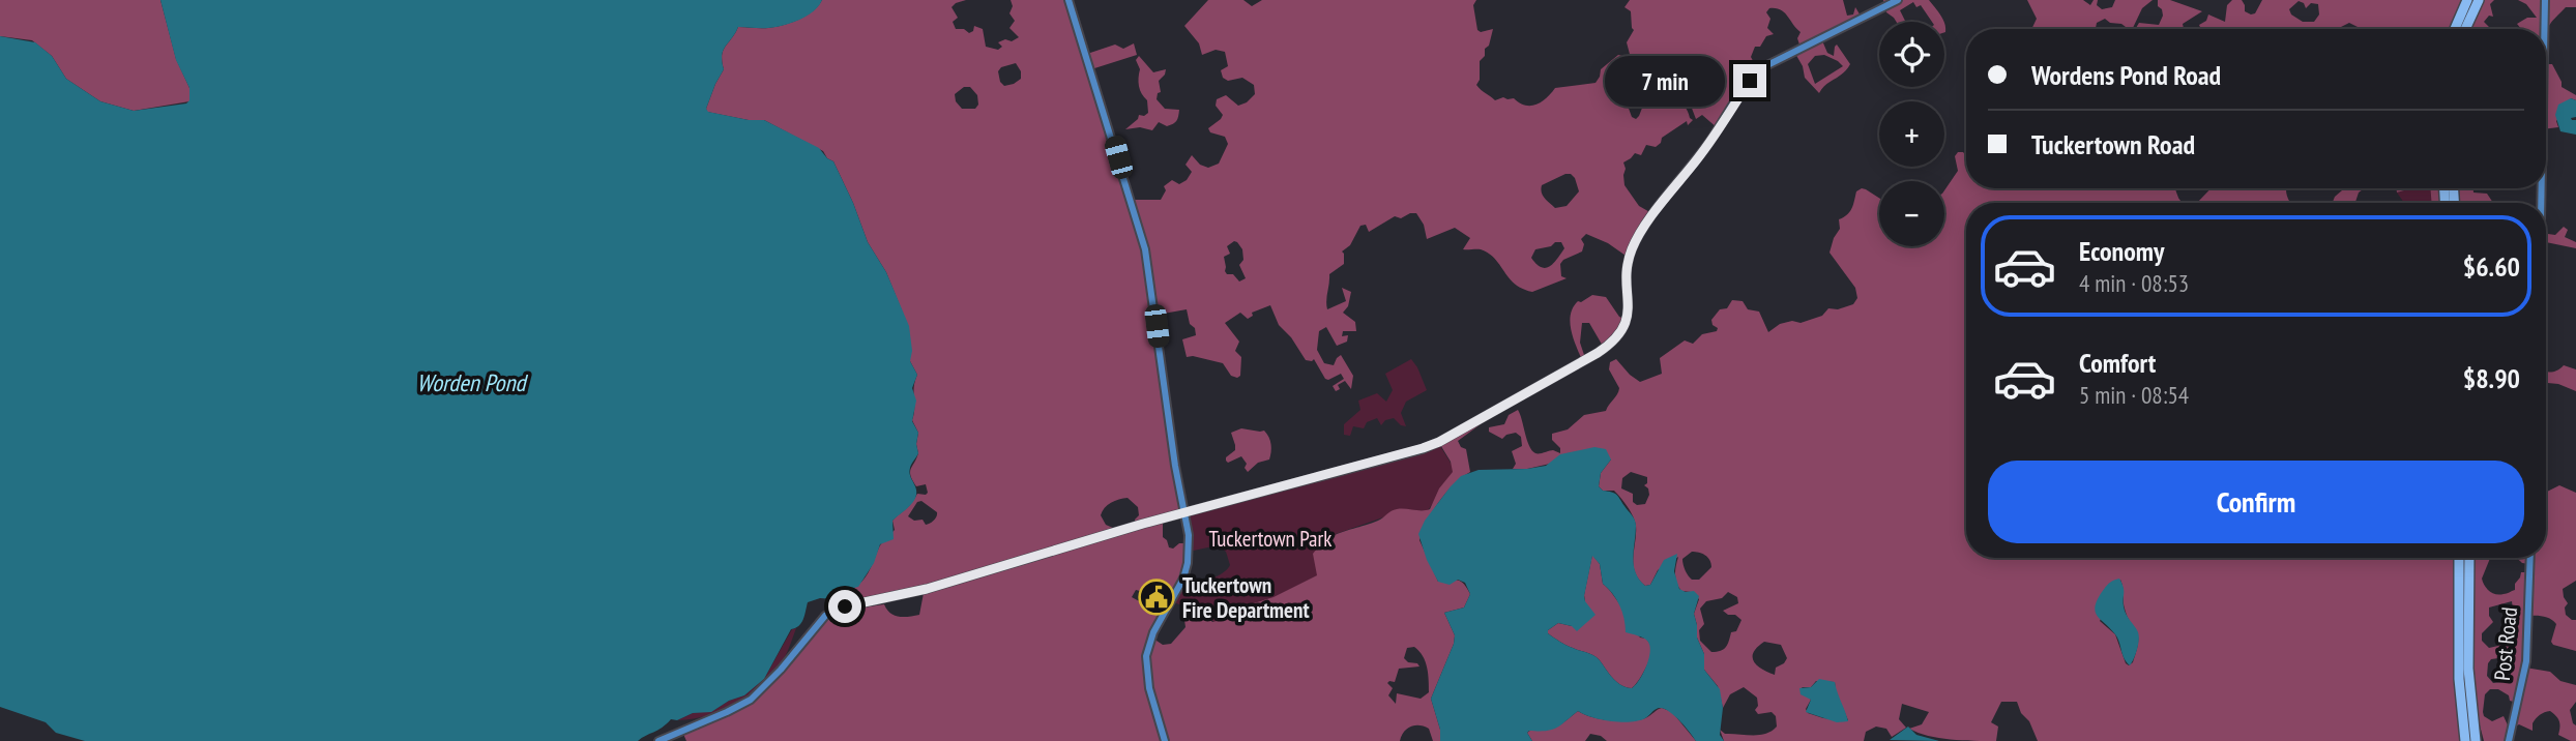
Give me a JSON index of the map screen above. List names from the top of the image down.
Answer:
{
  "streets": {
    "street": ["Post Road"]
  },
  "water": ["Worden Pond"],
  "parks": ["Tuckertown Park"],
  "places": {
    "public building": ["Tuckertown Fire Department"]
  },
  "page": {
    "map_buttons": ["+", "−"],
    "banner": ["Wordens Pond Road", "Tuckertown Road"],
    "bubble": "7 min",
    "list": [
      {
        "name": "Economy",
        "note": "4 min · 08:53",
        "value": "$6.60"
      },
      {
        "name": "Comfort",
        "note": "5 min · 08:54",
        "value": "$8.90"
      }
    ],
    "buttons": "Confirm"
  }
}
